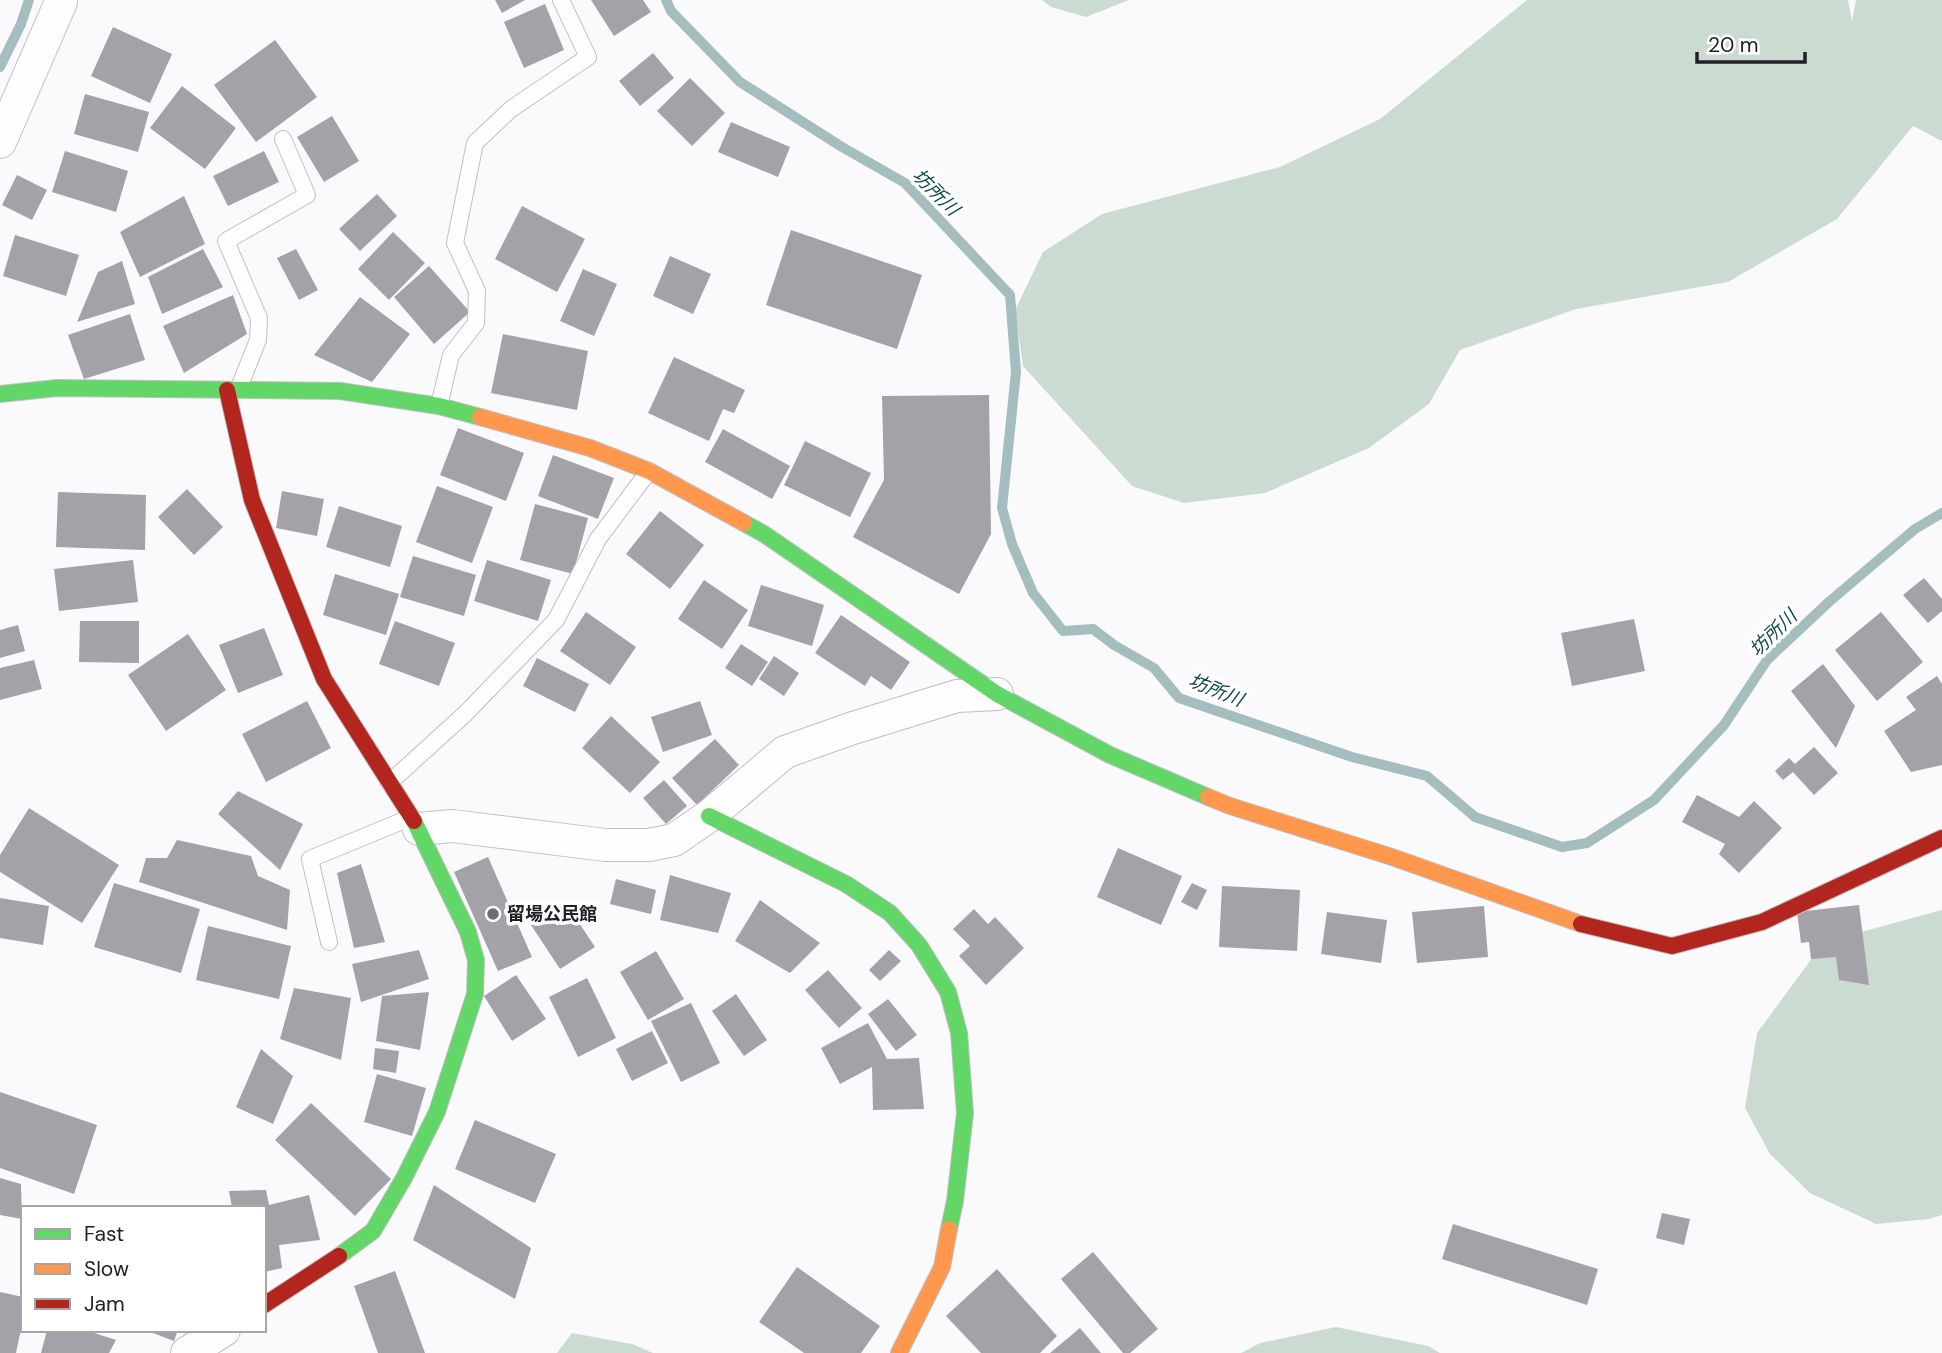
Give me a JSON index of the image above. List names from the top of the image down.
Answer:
{
  "water": ["坊所川"],
  "places": ["留場公民館"],
  "legend": ["Fast", "Slow", "Jam"],
  "scale_bar": "20 m"
}
